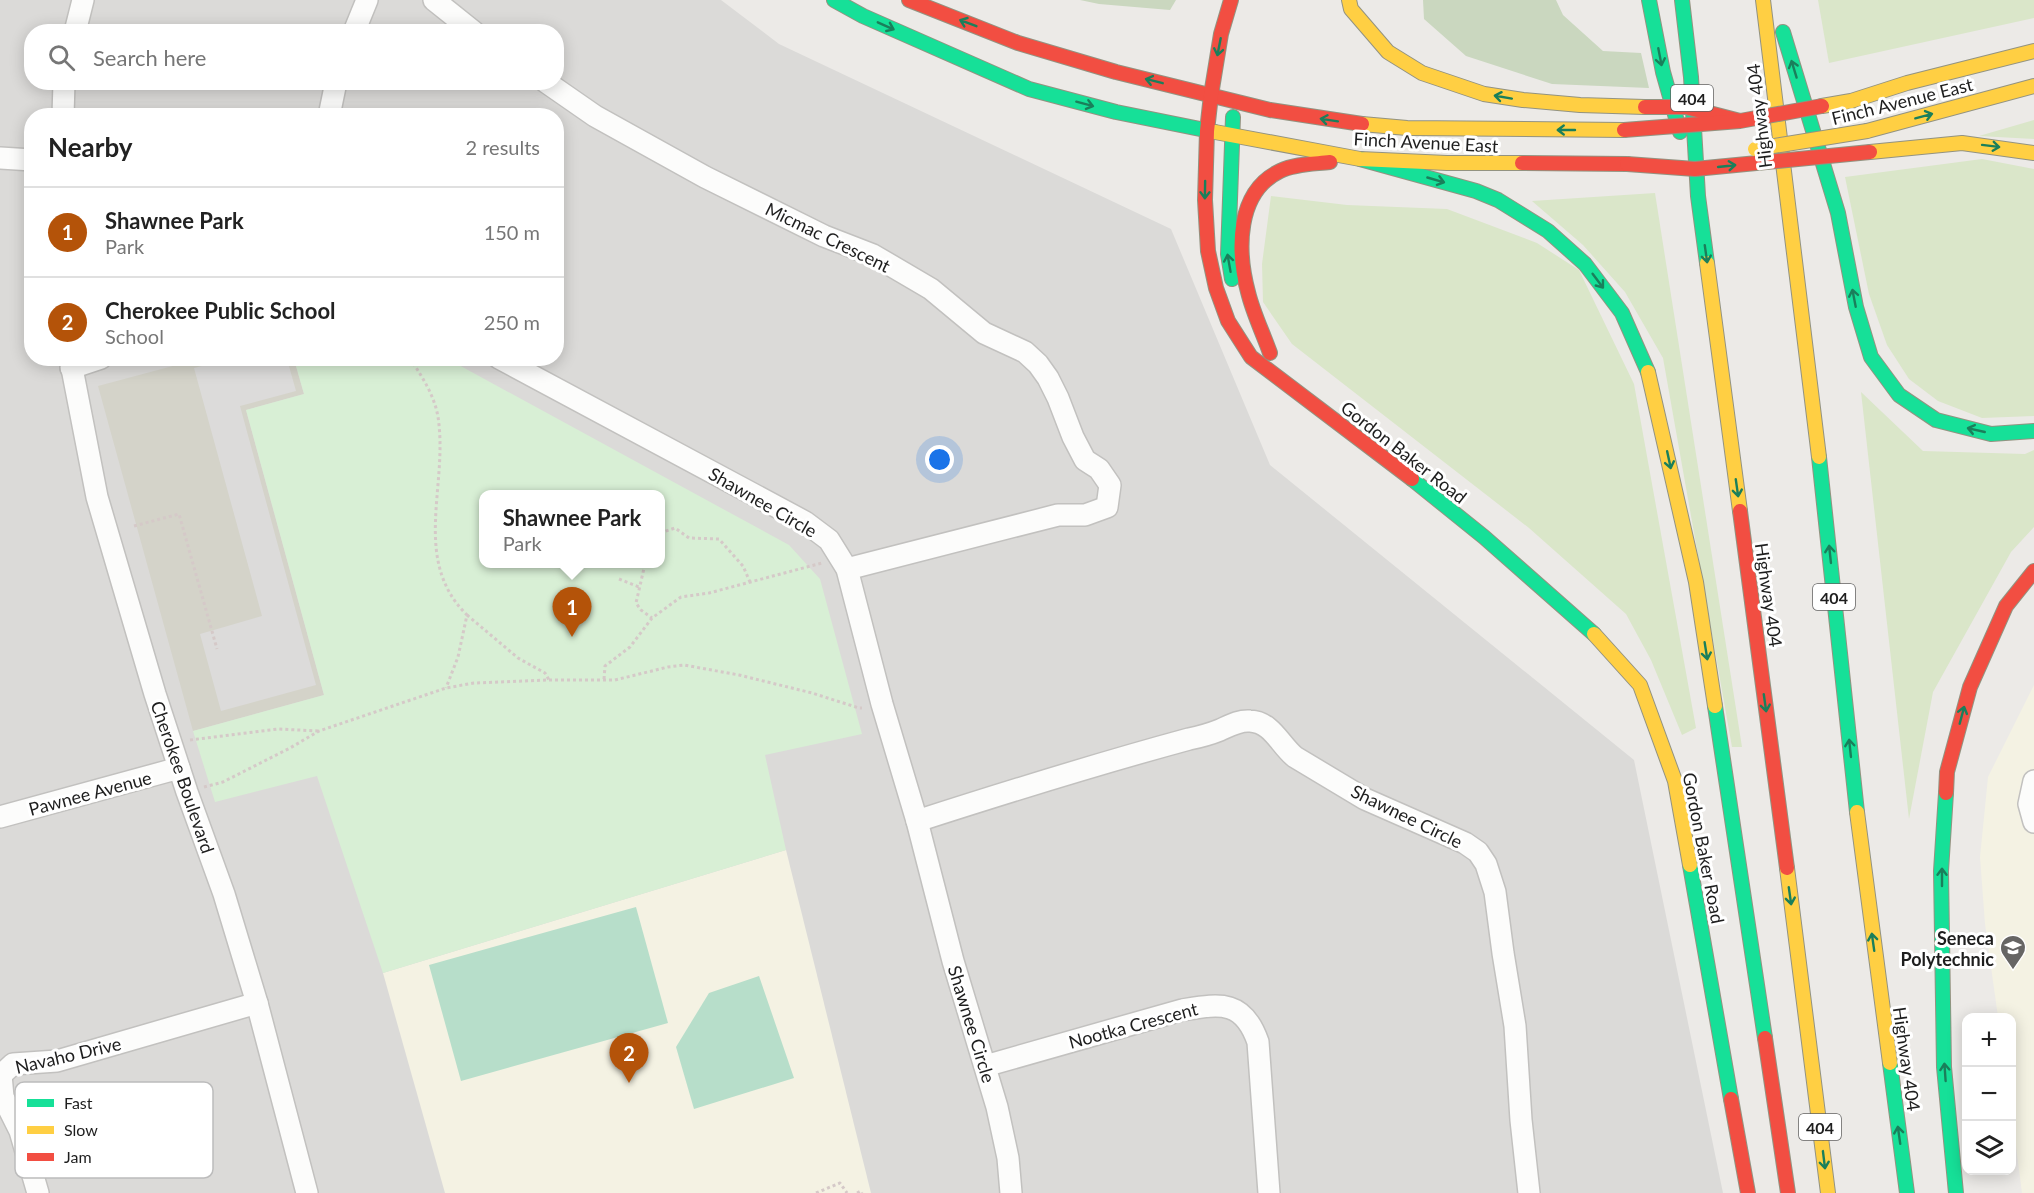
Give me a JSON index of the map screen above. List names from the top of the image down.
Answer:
{
  "streets": {
    "main road": [
      "404",
      "Finch Avenue East",
      "Highway 404",
      "Gordon Baker Road"
    ],
    "street": [
      "Micmac Crescent",
      "Shawnee Circle",
      "Cherokee Boulevard",
      "Pawnee Avenue",
      "Nootka Crescent",
      "Navaho Drive"
    ]
  },
  "crossings": [
    ["Finch Avenue East", "Gordon Baker Road"],
    ["Micmac Crescent", "Shawnee Circle"],
    ["Shawnee Circle", "Nootka Crescent"],
    ["Cherokee Boulevard", "Pawnee Avenue"],
    ["Cherokee Boulevard", "Navaho Drive"]
  ],
  "places": {
    "school or university": ["Seneca Polytechnic"]
  },
  "legend": ["Fast", "Slow", "Jam"],
  "page": {
    "search": "Search here",
    "heading": ["Nearby", "2 results"],
    "list": [
      {
        "mark": "1",
        "name": "Shawnee Park",
        "note": "Park",
        "value": "150 m"
      },
      {
        "mark": "2",
        "name": "Cherokee Public School",
        "note": "School",
        "value": "250 m"
      }
    ],
    "popup": ["Shawnee Park", "Park"],
    "pins": ["1", "2"],
    "map_buttons": ["+", "−"]
  }
}
